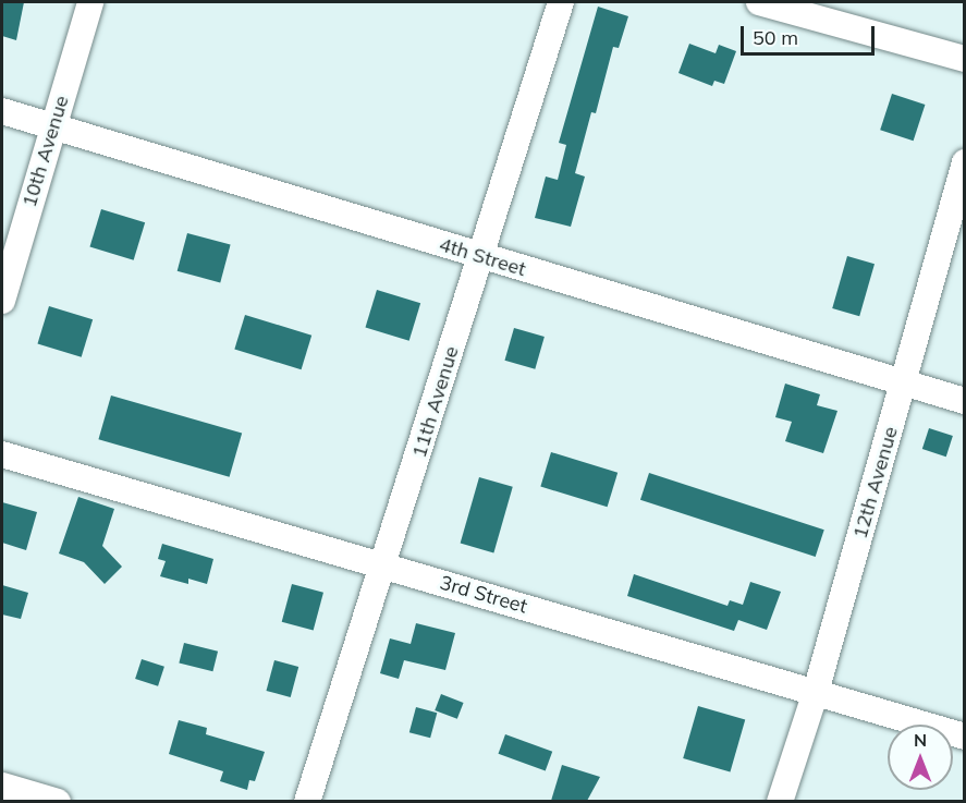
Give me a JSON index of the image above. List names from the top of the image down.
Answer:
{
  "streets": {
    "street": [
      "10th Avenue",
      "4th Street",
      "11th Avenue",
      "12th Avenue",
      "3rd Street"
    ]
  },
  "crossings": [
    ["10th Avenue", "4th Street"],
    ["4th Street", "11th Avenue"],
    ["4th Street", "12th Avenue"],
    ["11th Avenue", "3rd Street"],
    ["12th Avenue", "3rd Street"]
  ],
  "scale_bar": "50 m",
  "north": "top"
}
